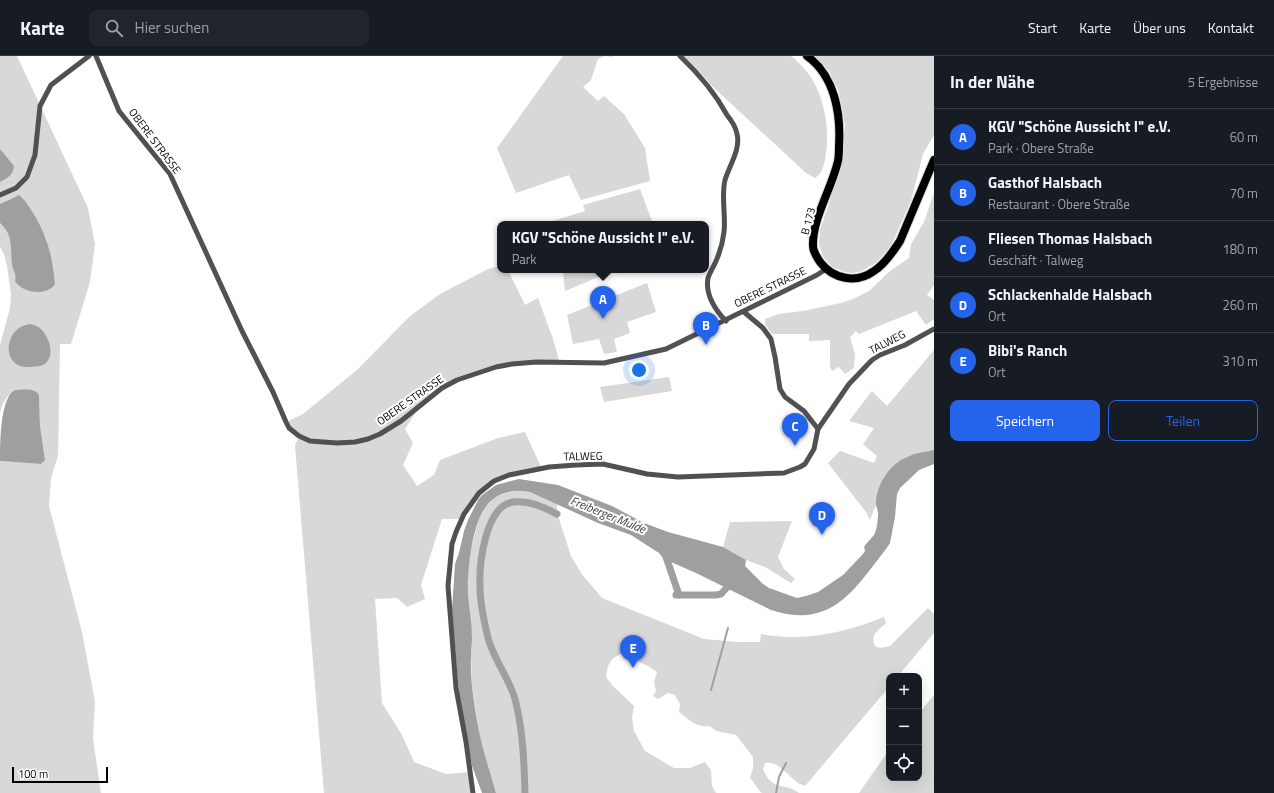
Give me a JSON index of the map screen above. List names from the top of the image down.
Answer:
{
  "streets": {
    "main road": ["B 173"],
    "street": ["OBERE STRASSE", "TALWEG"]
  },
  "crossings": [
    ["OBERE STRASSE", "B 173"]
  ],
  "water": ["Freiberger Mulde"],
  "scale_bar": "100 m",
  "page": {
    "header": "Karte",
    "search": "Hier suchen",
    "nav": [
      "Start",
      "Karte",
      "Über uns",
      "Kontakt"
    ],
    "heading": ["In der Nähe", "5 Ergebnisse"],
    "list": [
      {
        "mark": "A",
        "name": "KGV \"Schöne Aussicht I\" e.V.",
        "note": "Park · Obere Straße",
        "value": "60 m"
      },
      {
        "mark": "B",
        "name": "Gasthof Halsbach",
        "note": "Restaurant · Obere Straße",
        "value": "70 m"
      },
      {
        "mark": "C",
        "name": "Fliesen Thomas Halsbach",
        "note": "Geschäft · Talweg",
        "value": "180 m"
      },
      {
        "mark": "D",
        "name": "Schlackenhalde Halsbach",
        "note": "Ort",
        "value": "260 m"
      },
      {
        "mark": "E",
        "name": "Bibi's Ranch",
        "note": "Ort",
        "value": "310 m"
      }
    ],
    "popup": ["KGV \"Schöne Aussicht I\" e.V.", "Park"],
    "pins": [
      "A",
      "B",
      "C",
      "D",
      "E"
    ],
    "buttons": ["Speichern", "Teilen"],
    "map_buttons": ["+", "−"],
    "scale": "100 m"
  }
}
